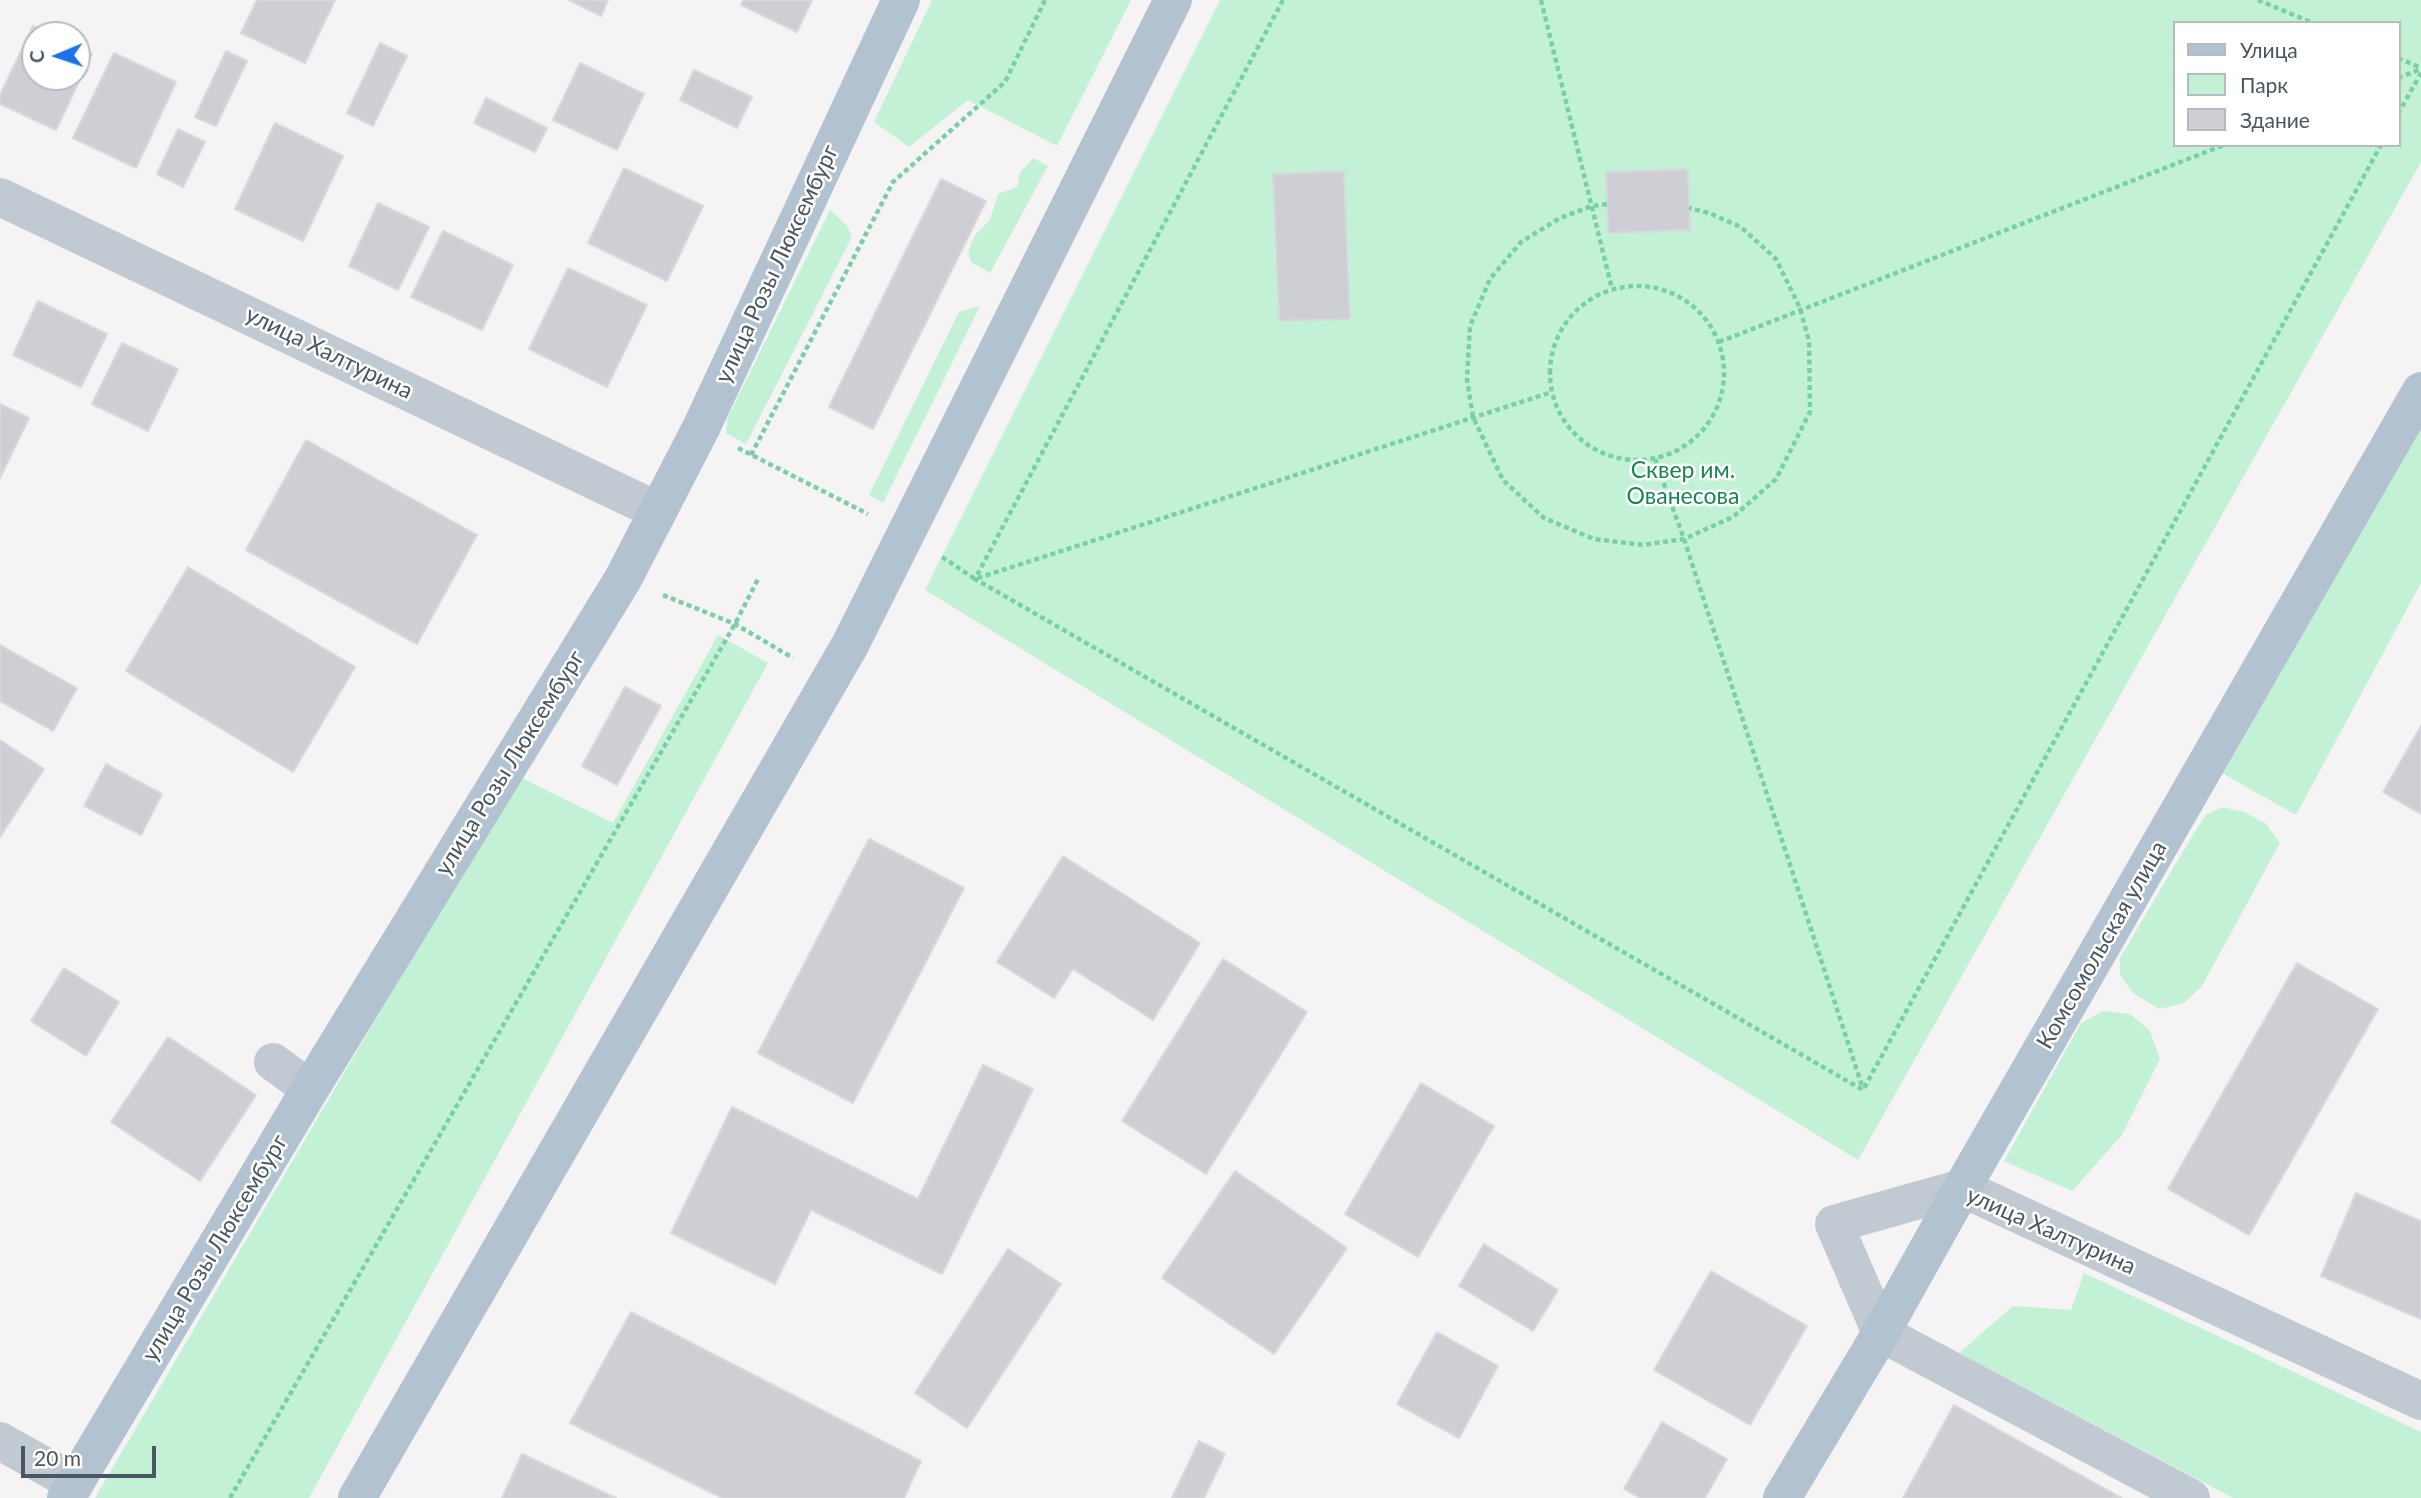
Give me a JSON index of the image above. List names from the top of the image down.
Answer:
{
  "streets": {
    "main road": ["улица Розы Люксембург", "Комсомольская улица"],
    "street": ["улица Халтурина"]
  },
  "crossings": [
    ["улица Розы Люксембург", "улица Халтурина"],
    ["улица Халтурина", "Комсомольская улица"]
  ],
  "parks": ["Сквер им. Ованесова"],
  "legend": ["Улица", "Парк", "Здание"],
  "scale_bar": "20 m",
  "north": "left"
}
